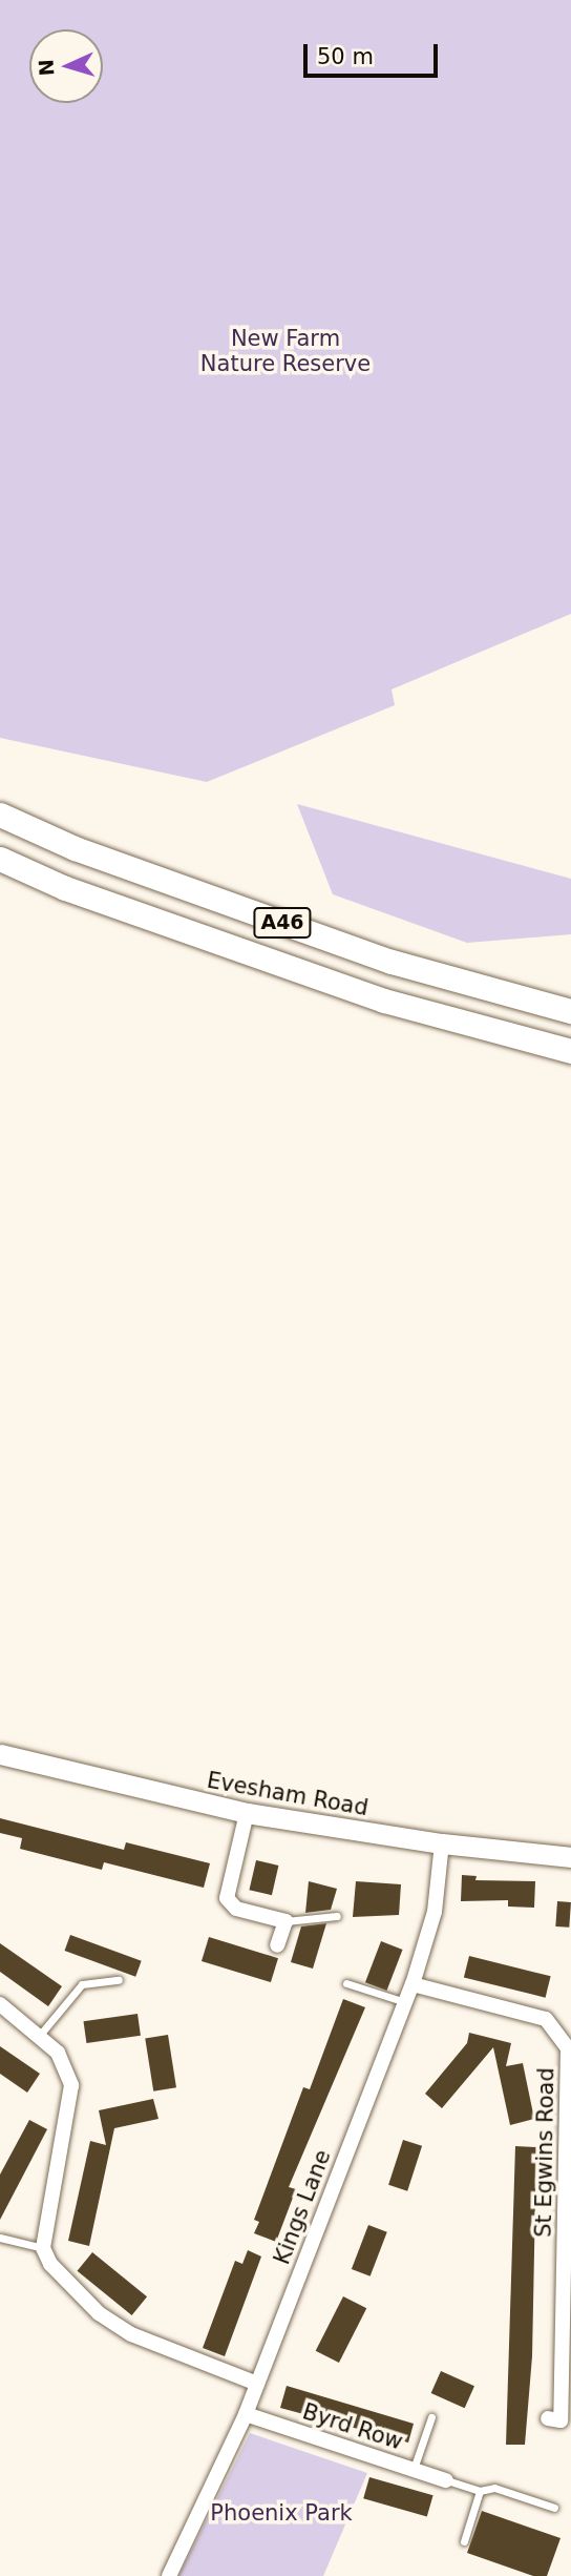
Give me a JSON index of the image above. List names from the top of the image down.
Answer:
{
  "streets": {
    "highway": ["A46"],
    "main road": ["Evesham Road"],
    "street": ["St Egwins Road", "Kings Lane", "Byrd Row"]
  },
  "crossings": [
    ["Evesham Road", "Kings Lane"],
    ["St Egwins Road", "Kings Lane"],
    ["Kings Lane", "Byrd Row"]
  ],
  "parks": ["New Farm Nature Reserve", "Phoenix Park"],
  "scale_bar": "50 m",
  "north": "left"
}
